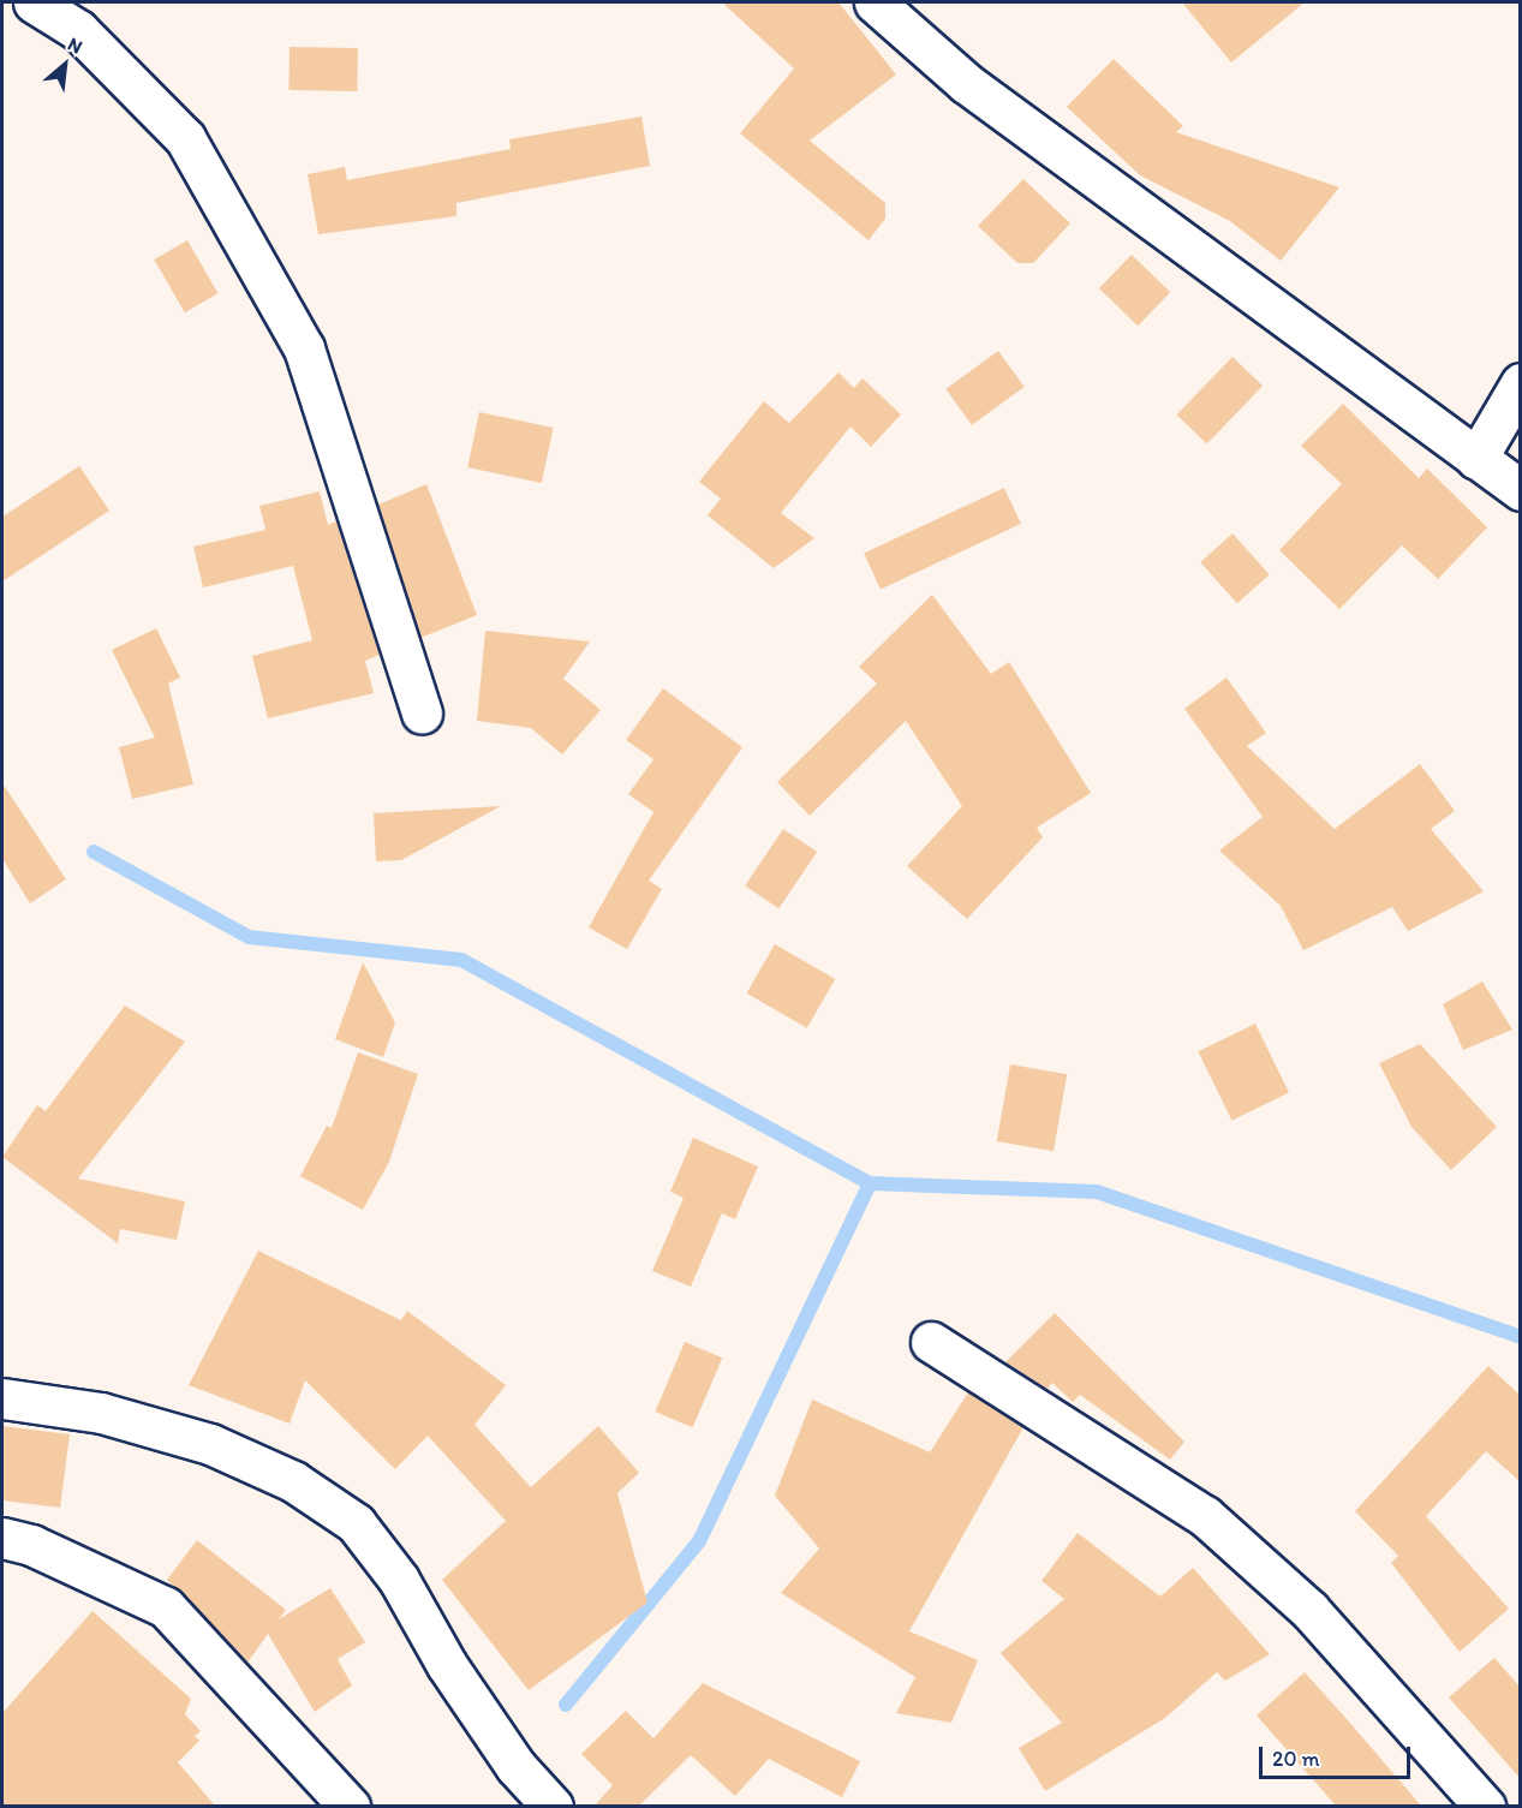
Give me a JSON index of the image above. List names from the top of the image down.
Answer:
{
  "scale_bar": "20 m",
  "north": "top right"
}
